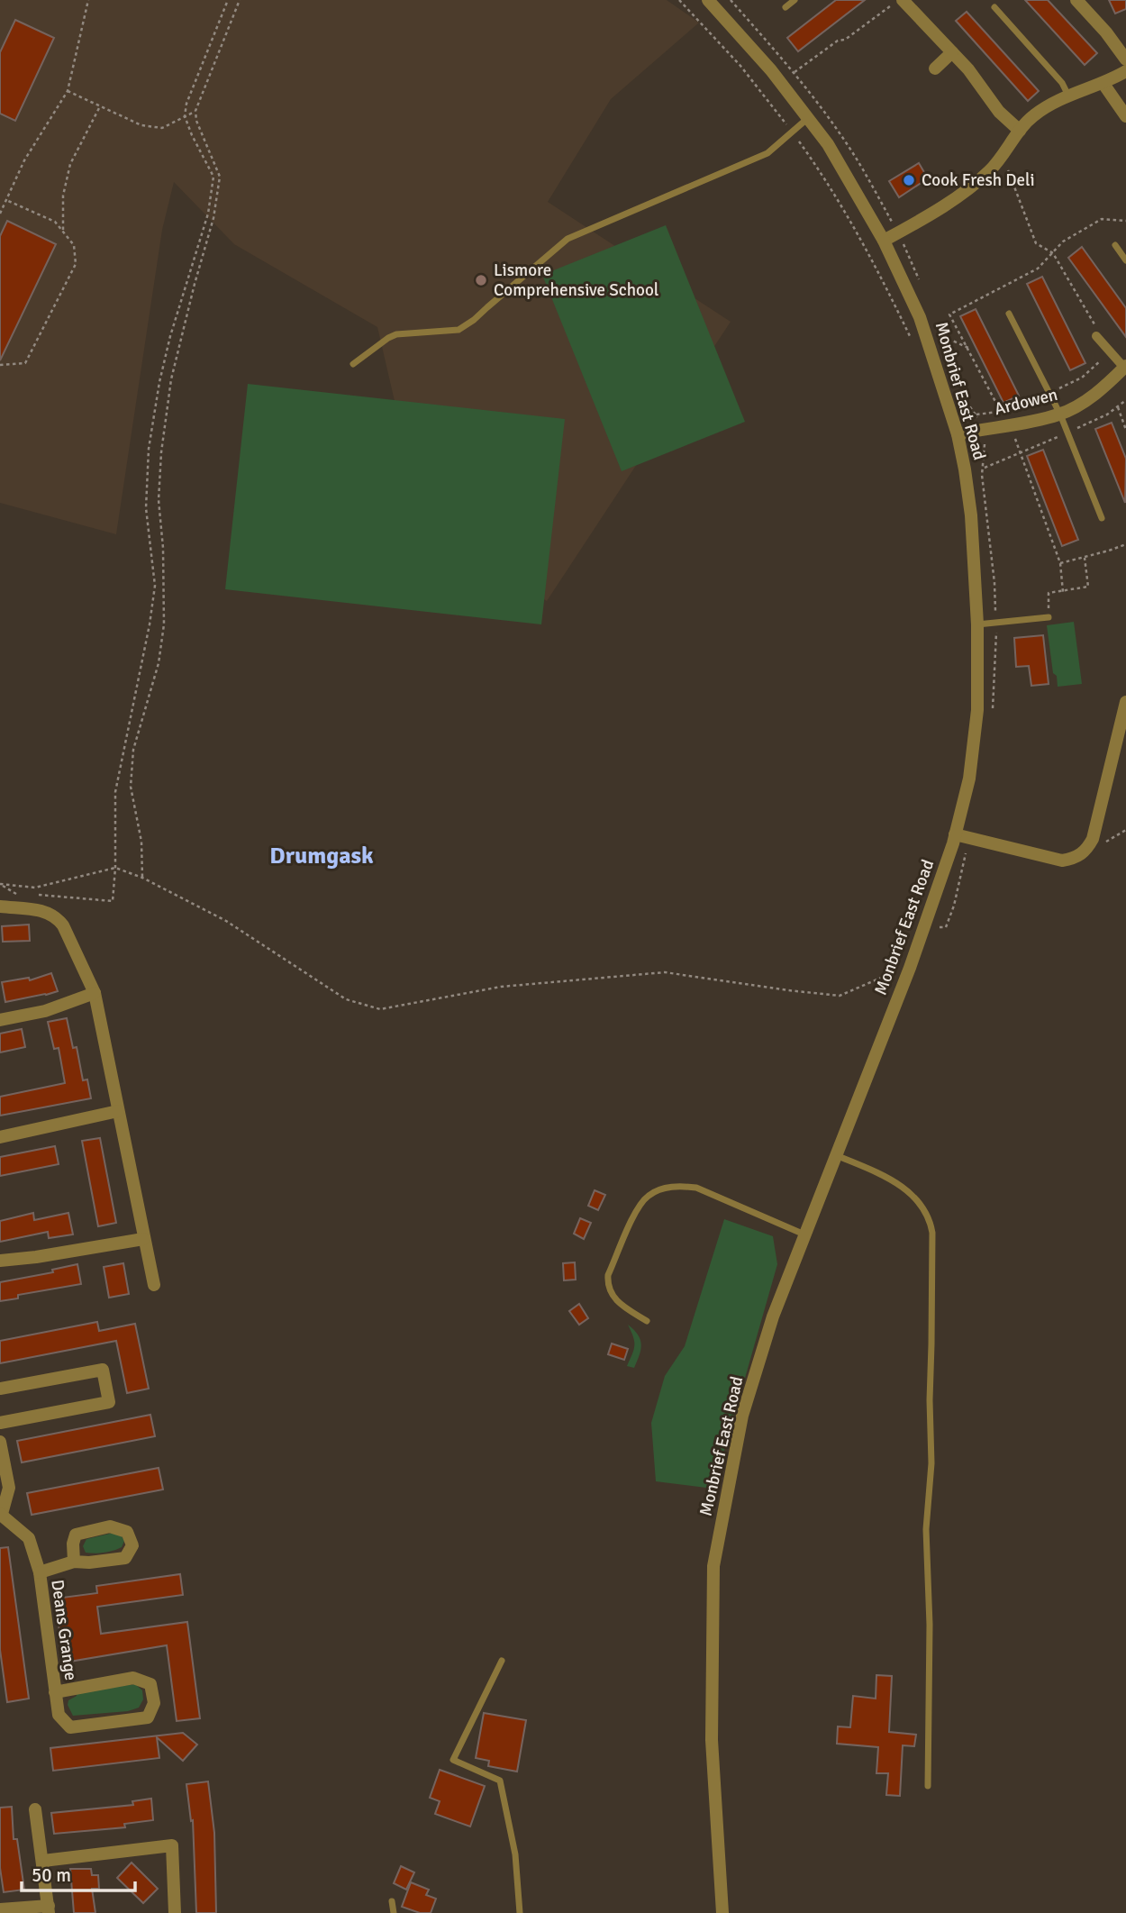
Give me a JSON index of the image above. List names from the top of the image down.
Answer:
{
  "streets": {
    "street": ["Monbrief East Road", "Ardowen", "Deans Grange"]
  },
  "crossings": [
    ["Monbrief East Road", "Ardowen"]
  ],
  "districts": ["Drumgask"],
  "places": ["Cook Fresh Deli", "Lismore Comprehensive School"],
  "scale_bar": "50 m"
}
